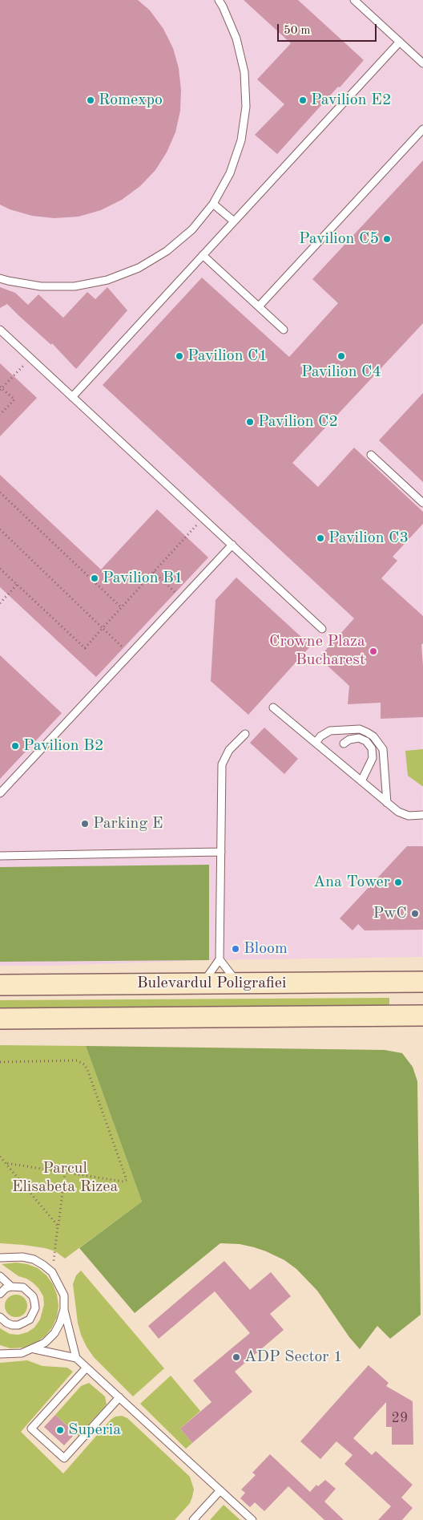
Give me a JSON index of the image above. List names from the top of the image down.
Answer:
{
  "streets": {
    "main road": ["Bulevardul Poligrafiei"]
  },
  "parks": ["Parcul Elisabeta Rizea"],
  "places": [
    "Romexpo",
    "Pavilion E2",
    "Pavilion C5",
    "Pavilion C1",
    "Pavilion C4",
    "Pavilion C2",
    "Pavilion C3",
    "Pavilion B1",
    "Crowne Plaza Bucharest",
    "Pavilion B2",
    "Parking E",
    "Ana Tower",
    "PwC",
    "Bloom",
    "ADP Sector 1",
    "Superia"
  ],
  "house_numbers": ["29"],
  "scale_bar": "50 m"
}
